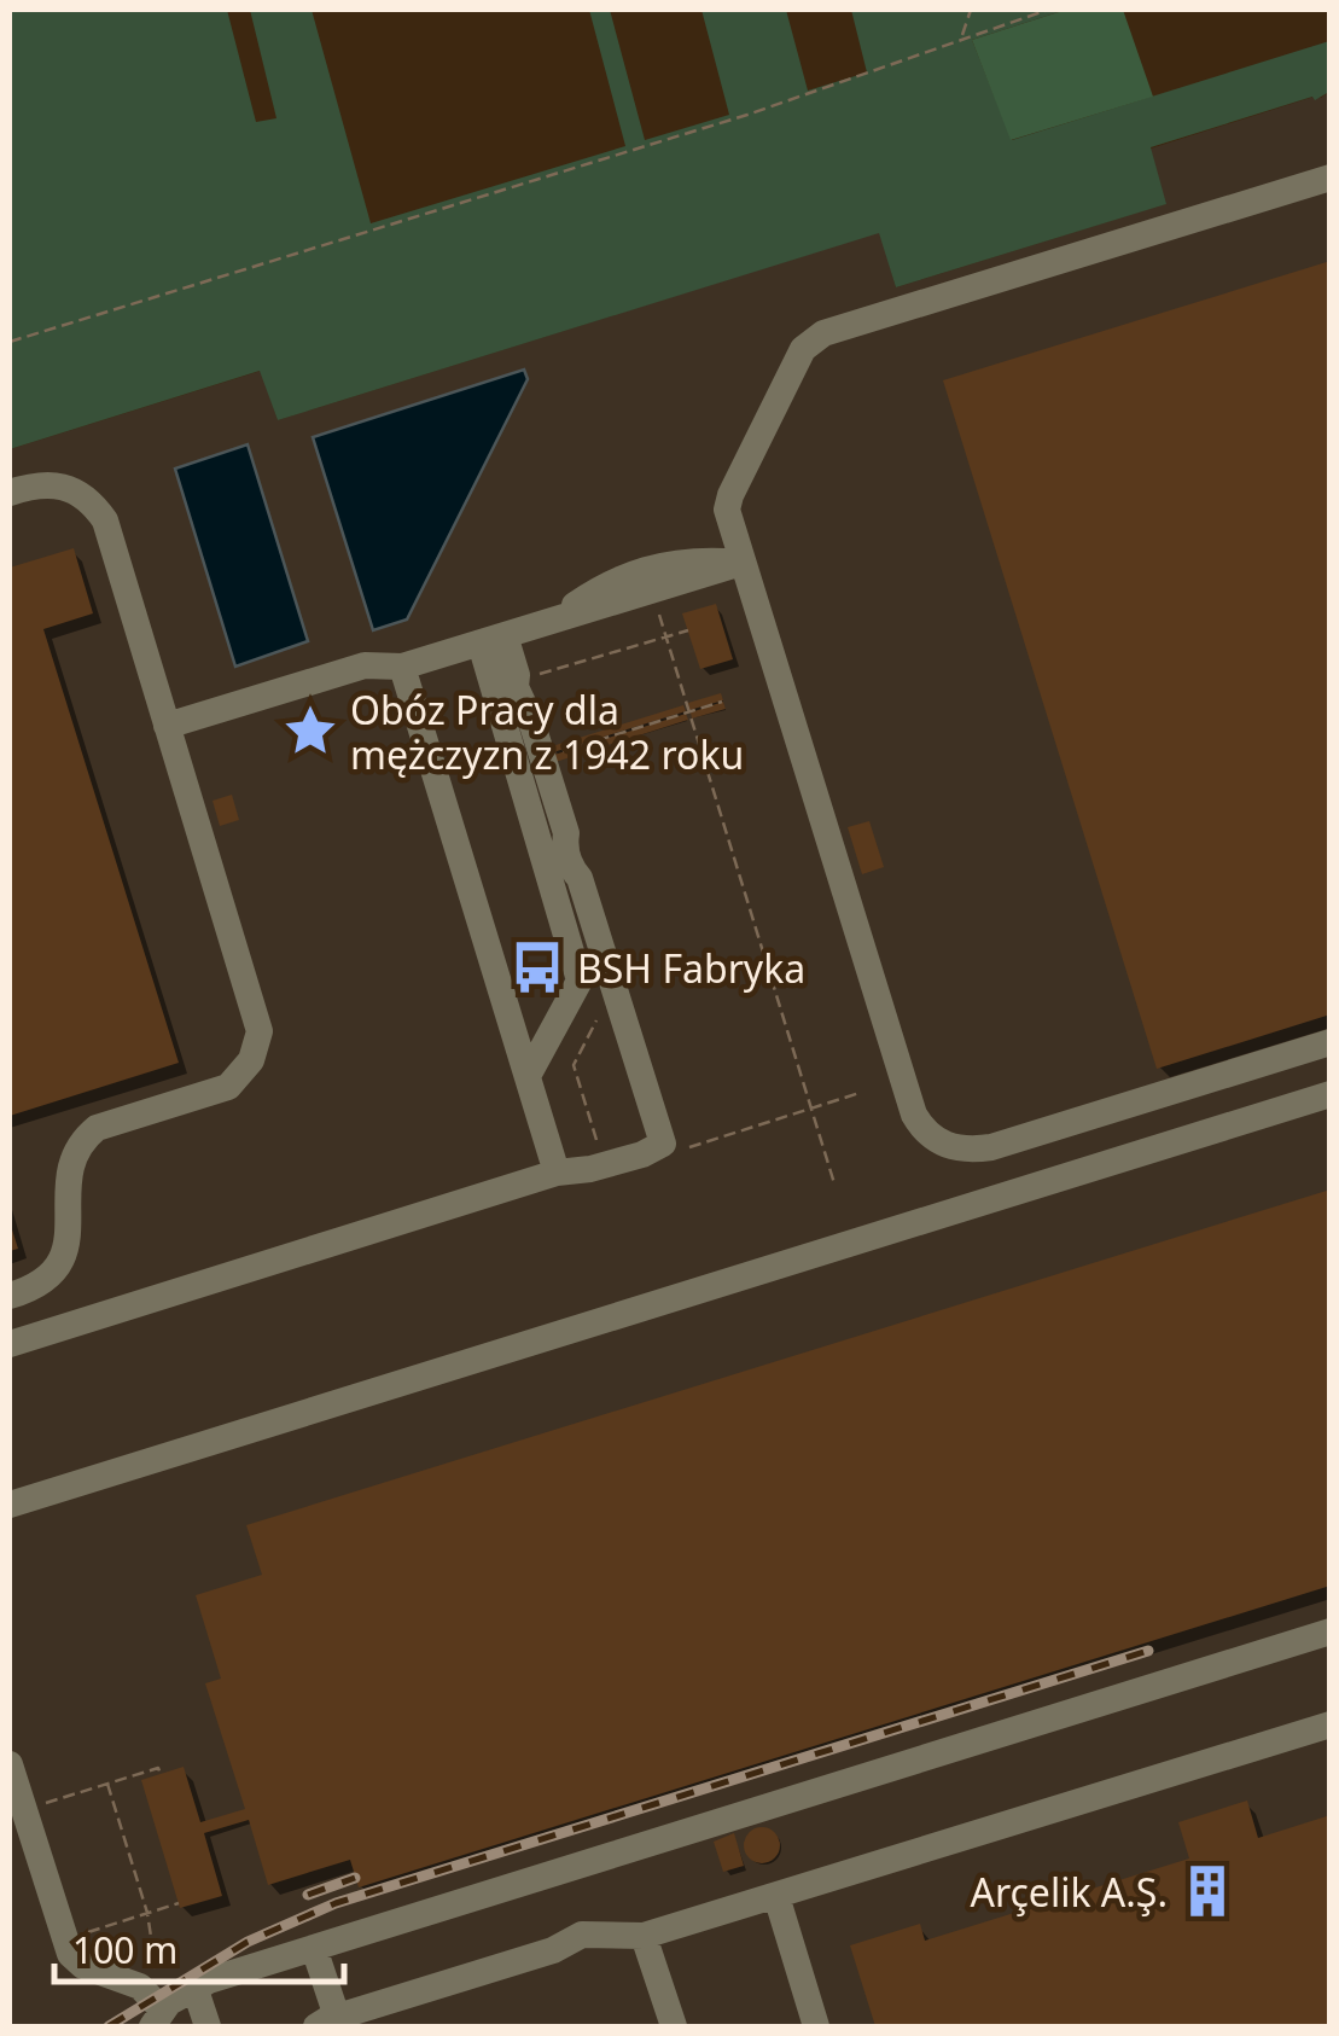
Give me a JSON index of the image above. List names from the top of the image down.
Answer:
{
  "places": {
    "place": ["Obóz Pracy dla mężczyzn z 1942 roku"],
    "bus stop": ["BSH Fabryka"],
    "building": ["Arçelik A.Ş."]
  },
  "scale_bar": "100 m"
}
